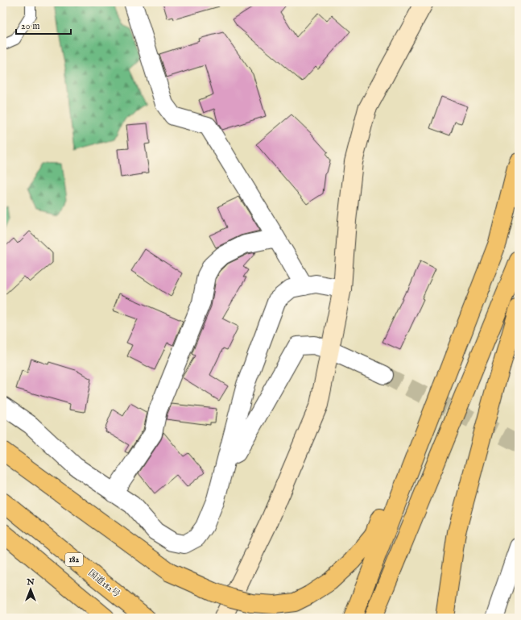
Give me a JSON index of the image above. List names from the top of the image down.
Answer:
{
  "streets": {
    "highway": ["182", "国道182号"]
  },
  "scale_bar": "20 m",
  "north": "top"
}
